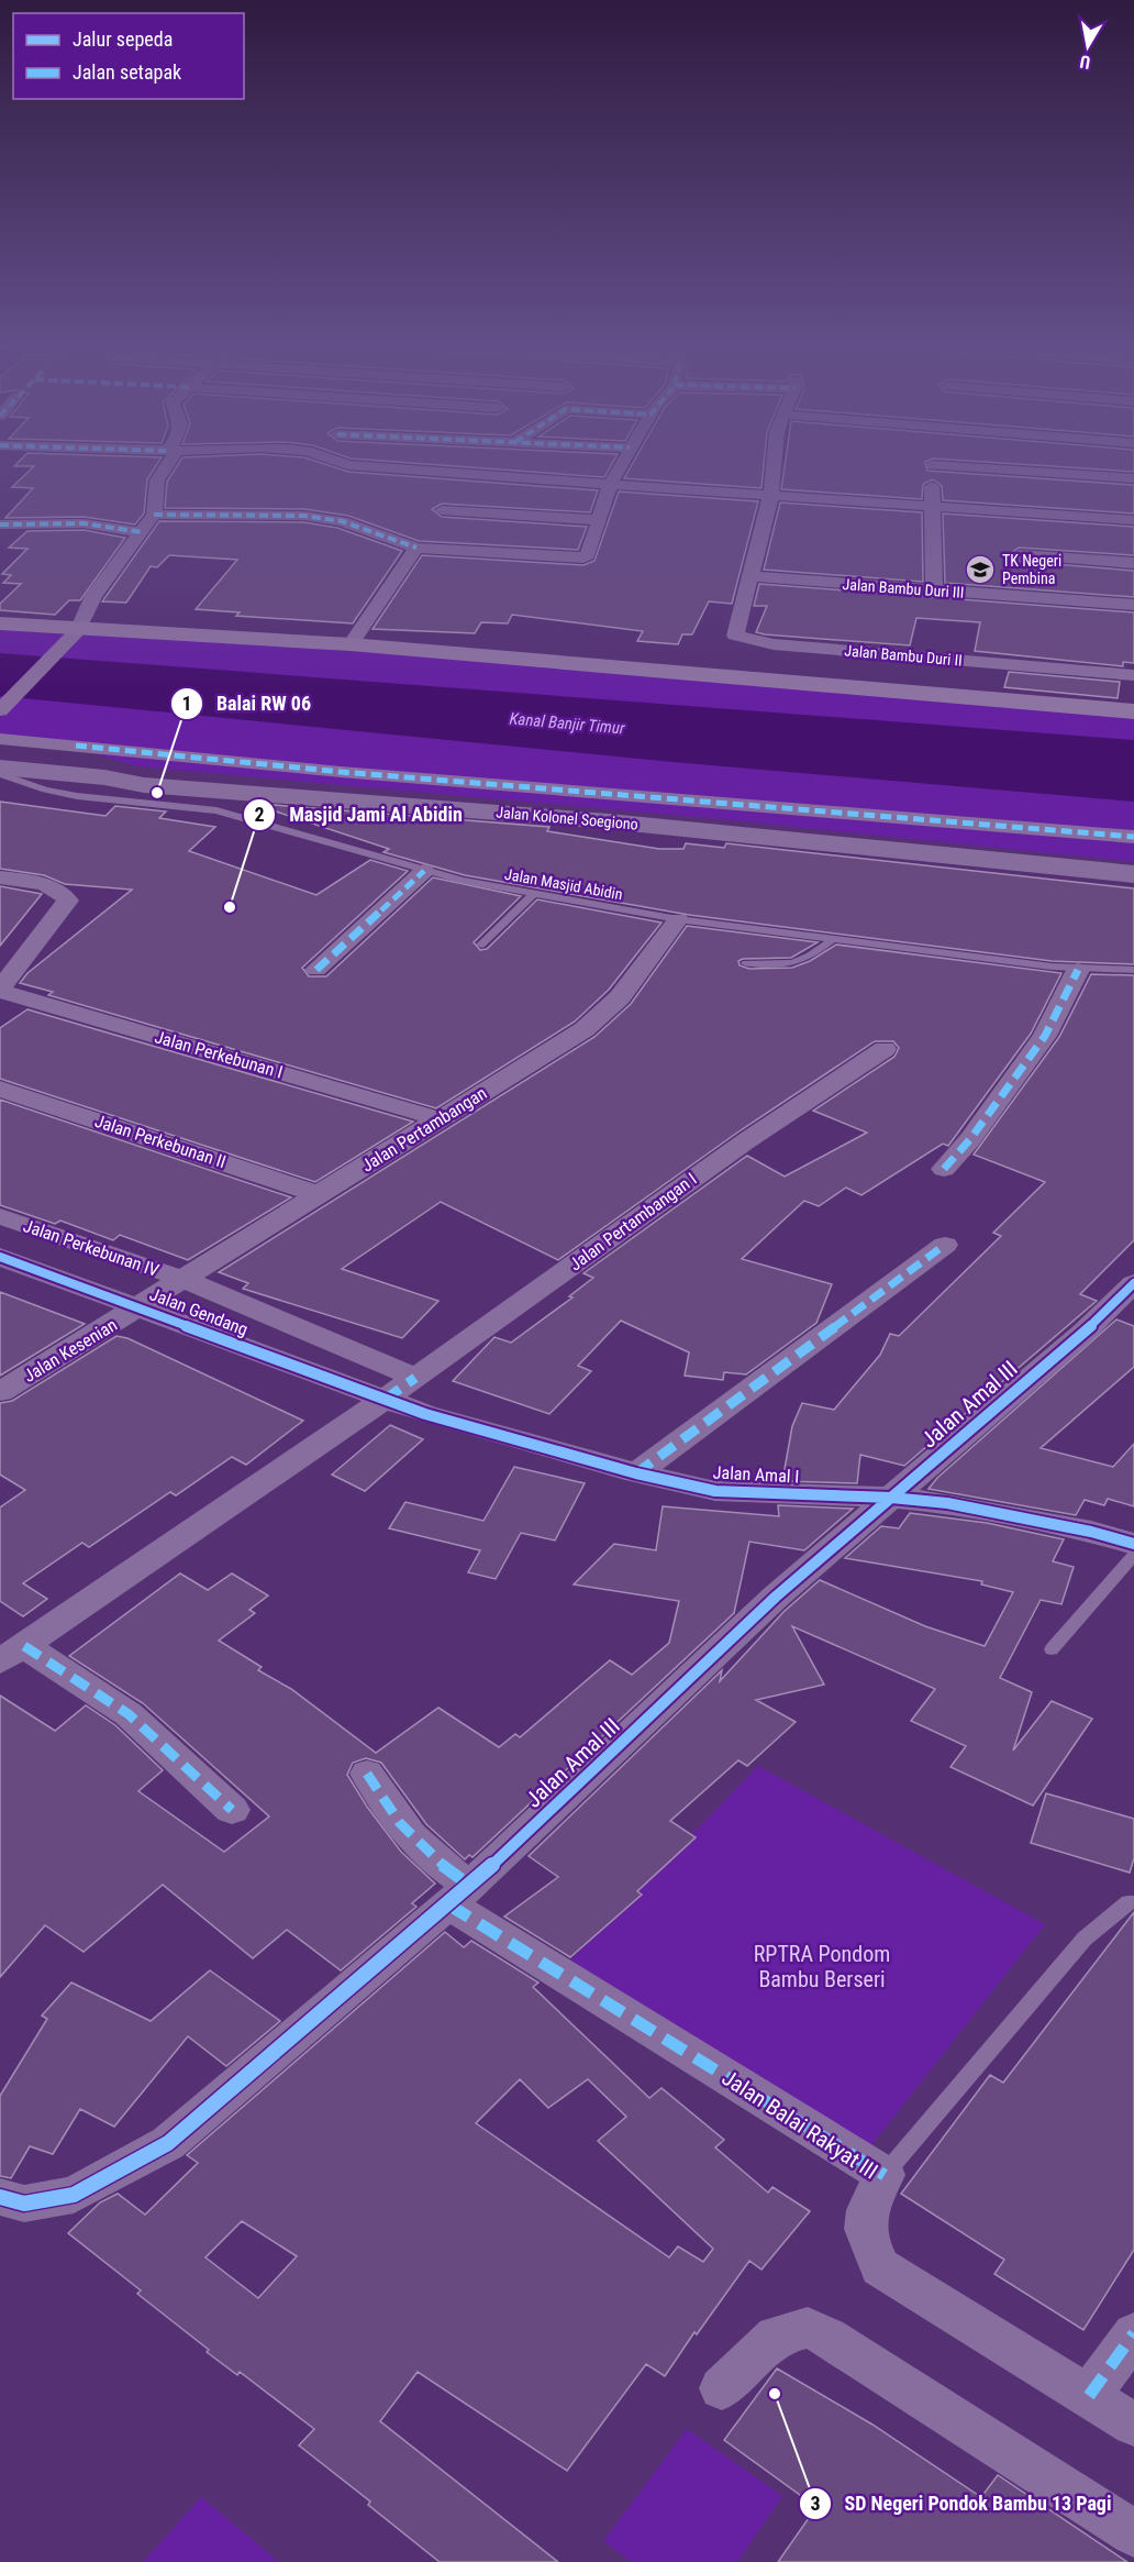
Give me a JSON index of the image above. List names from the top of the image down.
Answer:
{
  "streets": {
    "main road": ["Jalan Kolonel Soegiono"],
    "street": [
      "Jalan Bambu Duri III",
      "Jalan Bambu Duri II",
      "Jalan Perkebunan I",
      "Jalan Pertambangan",
      "Jalan Perkebunan II",
      "Jalan Pertambangan I",
      "Jalan Perkebunan IV",
      "Jalan Gendang",
      "Jalan Kesenian",
      "Jalan Amal III",
      "Jalan Amal I",
      "Jalan Balai Rakyat III"
    ],
    "lane": ["Jalan Masjid Abidin"]
  },
  "crossings": [
    ["Jalan Bambu Duri III", "Jalan Bambu Duri II"],
    ["Jalan Kolonel Soegiono", "Jalan Masjid Abidin"],
    ["Jalan Masjid Abidin", "Jalan Pertambangan"],
    ["Jalan Perkebunan I", "Jalan Pertambangan"],
    ["Jalan Pertambangan", "Jalan Perkebunan II"],
    ["Jalan Pertambangan", "Jalan Perkebunan IV"],
    ["Jalan Pertambangan", "Jalan Gendang"],
    ["Jalan Pertambangan", "Jalan Kesenian"],
    ["Jalan Pertambangan I", "Jalan Gendang"],
    ["Jalan Pertambangan I", "Jalan Amal I"],
    ["Jalan Perkebunan IV", "Jalan Gendang"],
    ["Jalan Gendang", "Jalan Kesenian"],
    ["Jalan Gendang", "Jalan Amal I"],
    ["Jalan Amal III", "Jalan Amal I"],
    ["Jalan Amal III", "Jalan Balai Rakyat III"]
  ],
  "water": ["Kanal Banjir Timur"],
  "parks": ["RPTRA Pondom Bambu Berseri"],
  "places": {
    "school or university": ["TK Negeri Pembina"],
    "other": ["Balai RW 06", "Masjid Jami Al Abidin", "SD Negeri Pondok Bambu 13 Pagi"]
  },
  "legend": ["Jalur sepeda", "Jalan setapak"],
  "north": "bottom"
}
